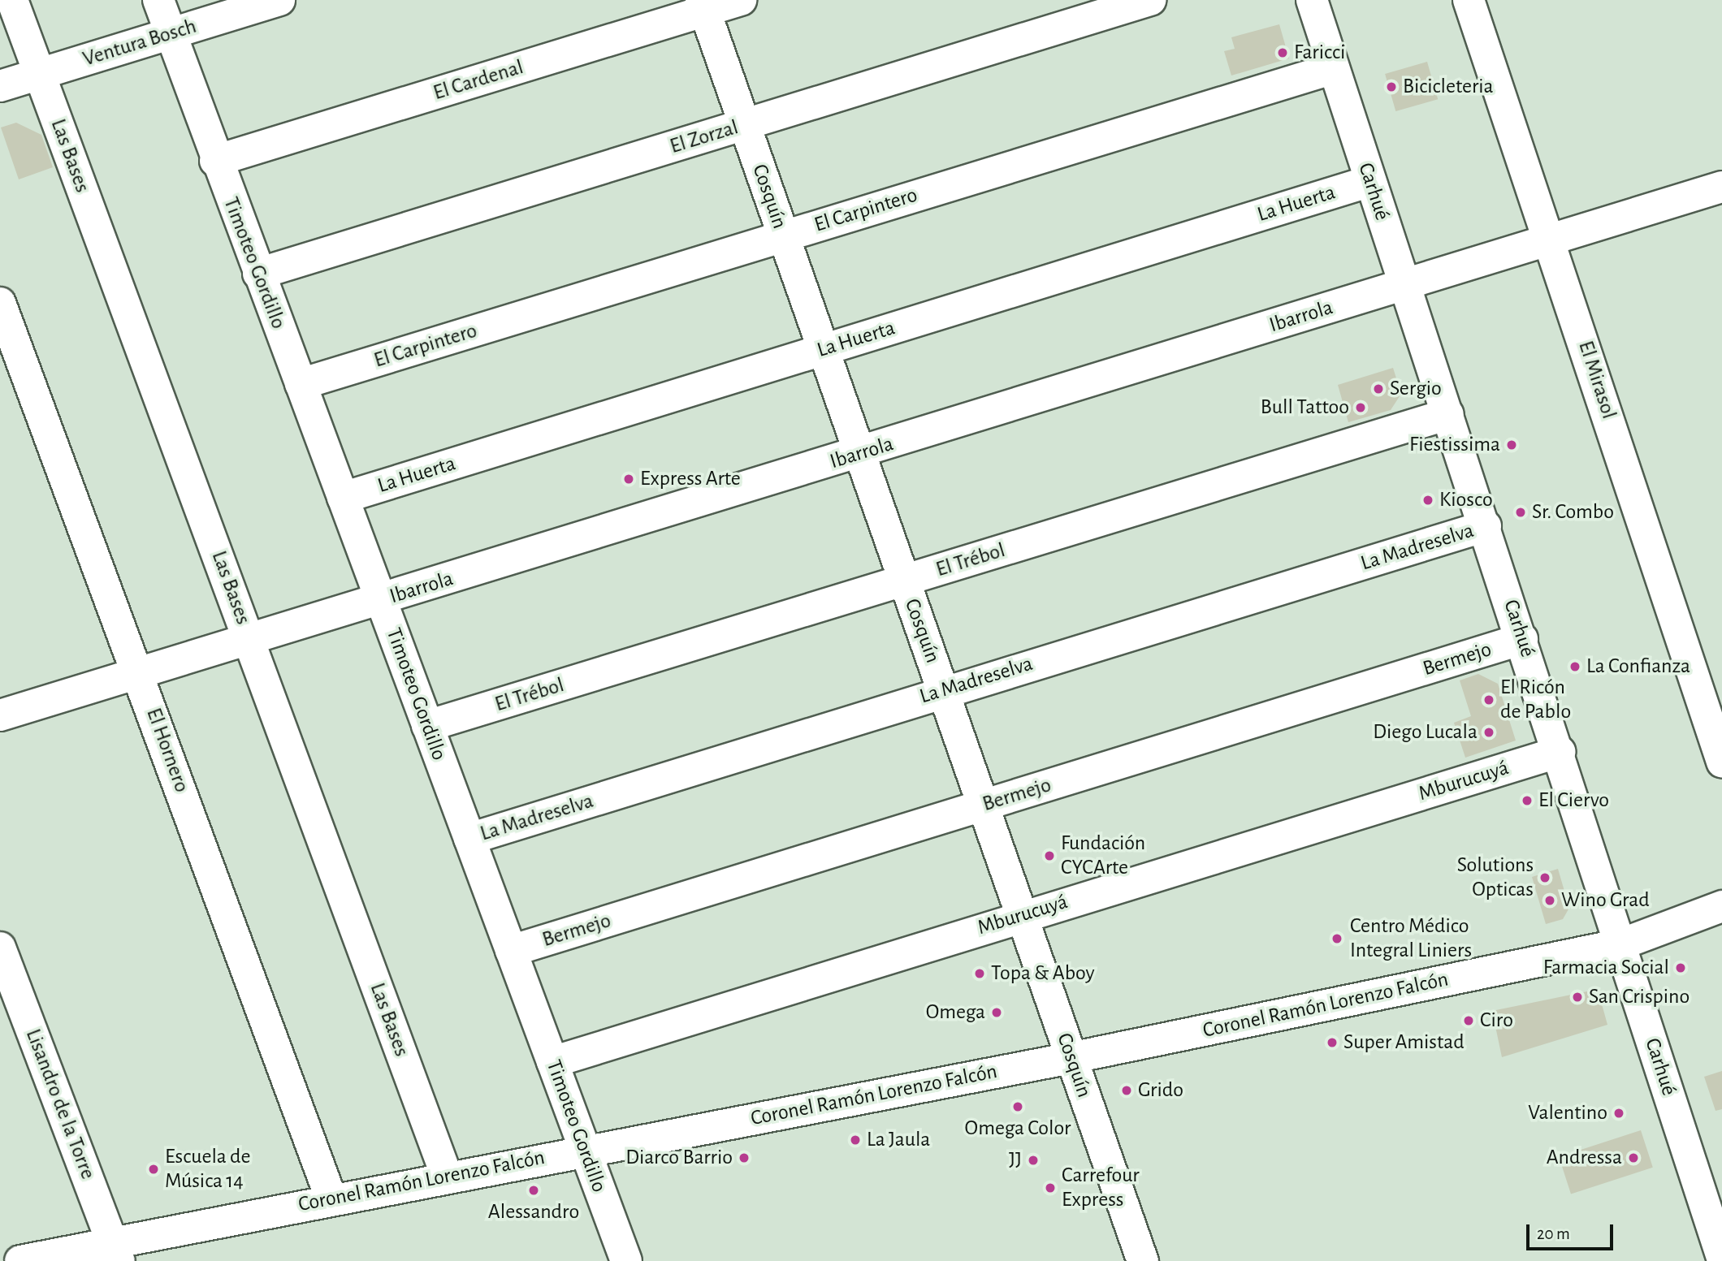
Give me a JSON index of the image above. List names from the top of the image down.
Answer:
{
  "streets": {
    "street": [
      "Ventura Bosch",
      "El Cardenal",
      "El Zorzal",
      "Las Bases",
      "Carhué",
      "Cosquín",
      "La Huerta",
      "El Carpintero",
      "Timoteo Gordillo",
      "Ibarrola",
      "El Mirasol",
      "La Madreselva",
      "El Trébol",
      "Bermejo",
      "El Hornero",
      "Mburucuyá",
      "Coronel Ramón Lorenzo Falcón",
      "Lisandro de la Torre"
    ]
  },
  "crossings": [
    ["Ventura Bosch", "Las Bases"],
    ["Ventura Bosch", "Timoteo Gordillo"],
    ["El Cardenal", "Cosquín"],
    ["El Cardenal", "Timoteo Gordillo"],
    ["El Zorzal", "Cosquín"],
    ["El Zorzal", "Timoteo Gordillo"],
    ["Las Bases", "Ibarrola"],
    ["Las Bases", "Coronel Ramón Lorenzo Falcón"],
    ["Carhué", "La Huerta"],
    ["Carhué", "El Carpintero"],
    ["Carhué", "Ibarrola"],
    ["Carhué", "La Madreselva"],
    ["Carhué", "El Trébol"],
    ["Carhué", "Bermejo"],
    ["Carhué", "Mburucuyá"],
    ["Carhué", "Coronel Ramón Lorenzo Falcón"],
    ["Cosquín", "La Huerta"],
    ["Cosquín", "El Carpintero"],
    ["Cosquín", "Ibarrola"],
    ["Cosquín", "La Madreselva"],
    ["Cosquín", "El Trébol"],
    ["Cosquín", "Bermejo"],
    ["Cosquín", "Mburucuyá"],
    ["Cosquín", "Coronel Ramón Lorenzo Falcón"],
    ["La Huerta", "Timoteo Gordillo"],
    ["El Carpintero", "Timoteo Gordillo"],
    ["Timoteo Gordillo", "Ibarrola"],
    ["Timoteo Gordillo", "La Madreselva"],
    ["Timoteo Gordillo", "El Trébol"],
    ["Timoteo Gordillo", "Bermejo"],
    ["Timoteo Gordillo", "Mburucuyá"],
    ["Timoteo Gordillo", "Coronel Ramón Lorenzo Falcón"],
    ["Ibarrola", "El Mirasol"],
    ["Ibarrola", "El Hornero"],
    ["El Hornero", "Coronel Ramón Lorenzo Falcón"],
    ["Coronel Ramón Lorenzo Falcón", "Lisandro de la Torre"]
  ],
  "places": [
    "Faricci",
    "Bicicleteria",
    "Sergio",
    "Bull Tattoo",
    "Fiestissima",
    "Express Arte",
    "Kiosco",
    "Sr. Combo",
    "La Confianza",
    "El Ricón de Pablo",
    "Diego Lucala",
    "El Ciervo",
    "Fundación CYCArte",
    "Solutions Opticas",
    "Wino Grad",
    "Centro Médico Integral Liniers",
    "Farmacia Social",
    "Topa & Aboy",
    "San Crispino",
    "Omega",
    "Ciro",
    "Super Amistad",
    "Grido",
    "Omega Color",
    "Valentino",
    "La Jaula",
    "Diarco Barrio",
    "Andressa",
    "JJ",
    "Escuela de Música 14",
    "Carrefour Express",
    "Alessandro"
  ],
  "scale_bar": "20 m"
}
